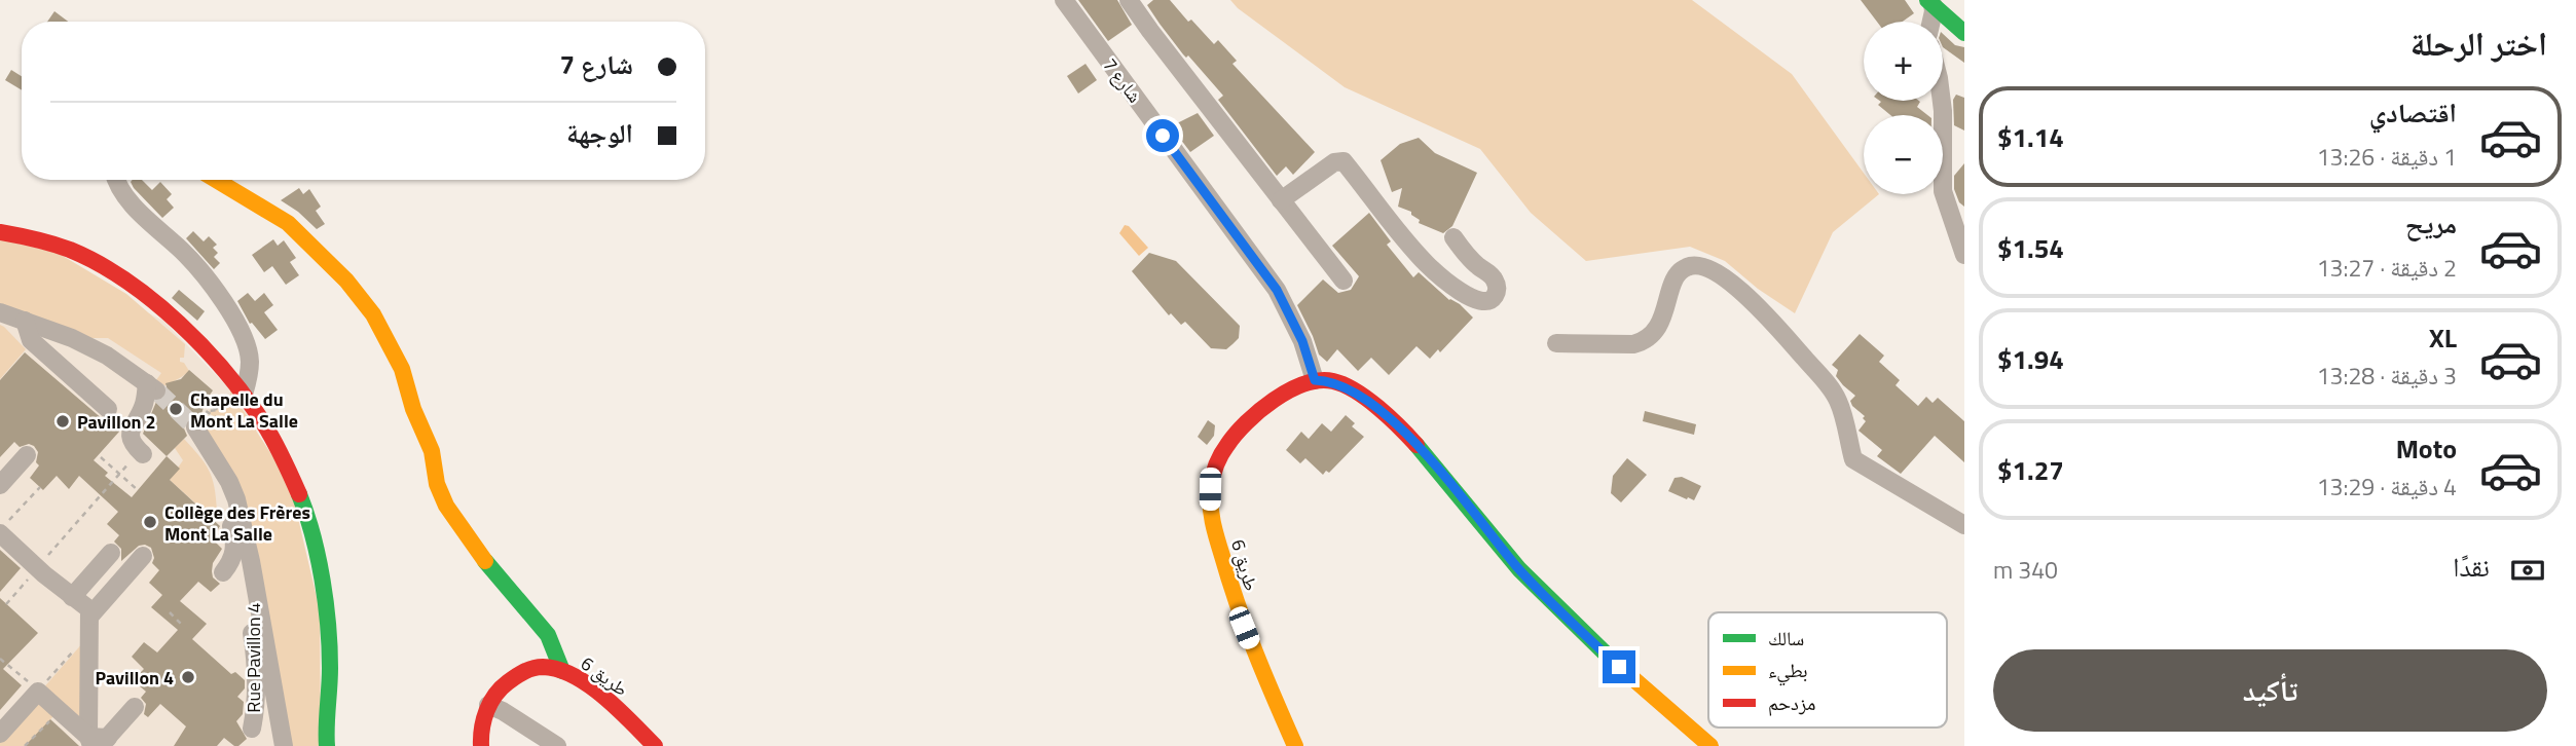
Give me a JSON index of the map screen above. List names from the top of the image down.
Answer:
{
  "streets": {
    "street": ["شارع 7", "طريق 6", "Rue Pavillon 4"]
  },
  "crossings": [
    ["شارع 7", "طريق 6"]
  ],
  "places": [
    "Chapelle du Mont La Salle",
    "Pavillon 2",
    "Collège des Frères Mont La Salle",
    "Pavillon 4"
  ],
  "legend": ["سالك", "بطيء", "مزدحم"],
  "page": {
    "heading": "اختر الرحلة",
    "map_buttons": ["+", "−"],
    "banner": ["شارع 7", "الوجهة"],
    "list": [
      {
        "name": "اقتصادي",
        "note": "1 دقيقة · 13:26",
        "value": "$1.14"
      },
      {
        "name": "مريح",
        "note": "2 دقيقة · 13:27",
        "value": "$1.54"
      },
      {
        "name": "XL",
        "note": "3 دقيقة · 13:28",
        "value": "$1.94"
      },
      {
        "name": "Moto",
        "note": "4 دقيقة · 13:29",
        "value": "$1.27"
      }
    ],
    "pay": ["نقدًا", "340 m"],
    "buttons": "تأكيد"
  }
}
